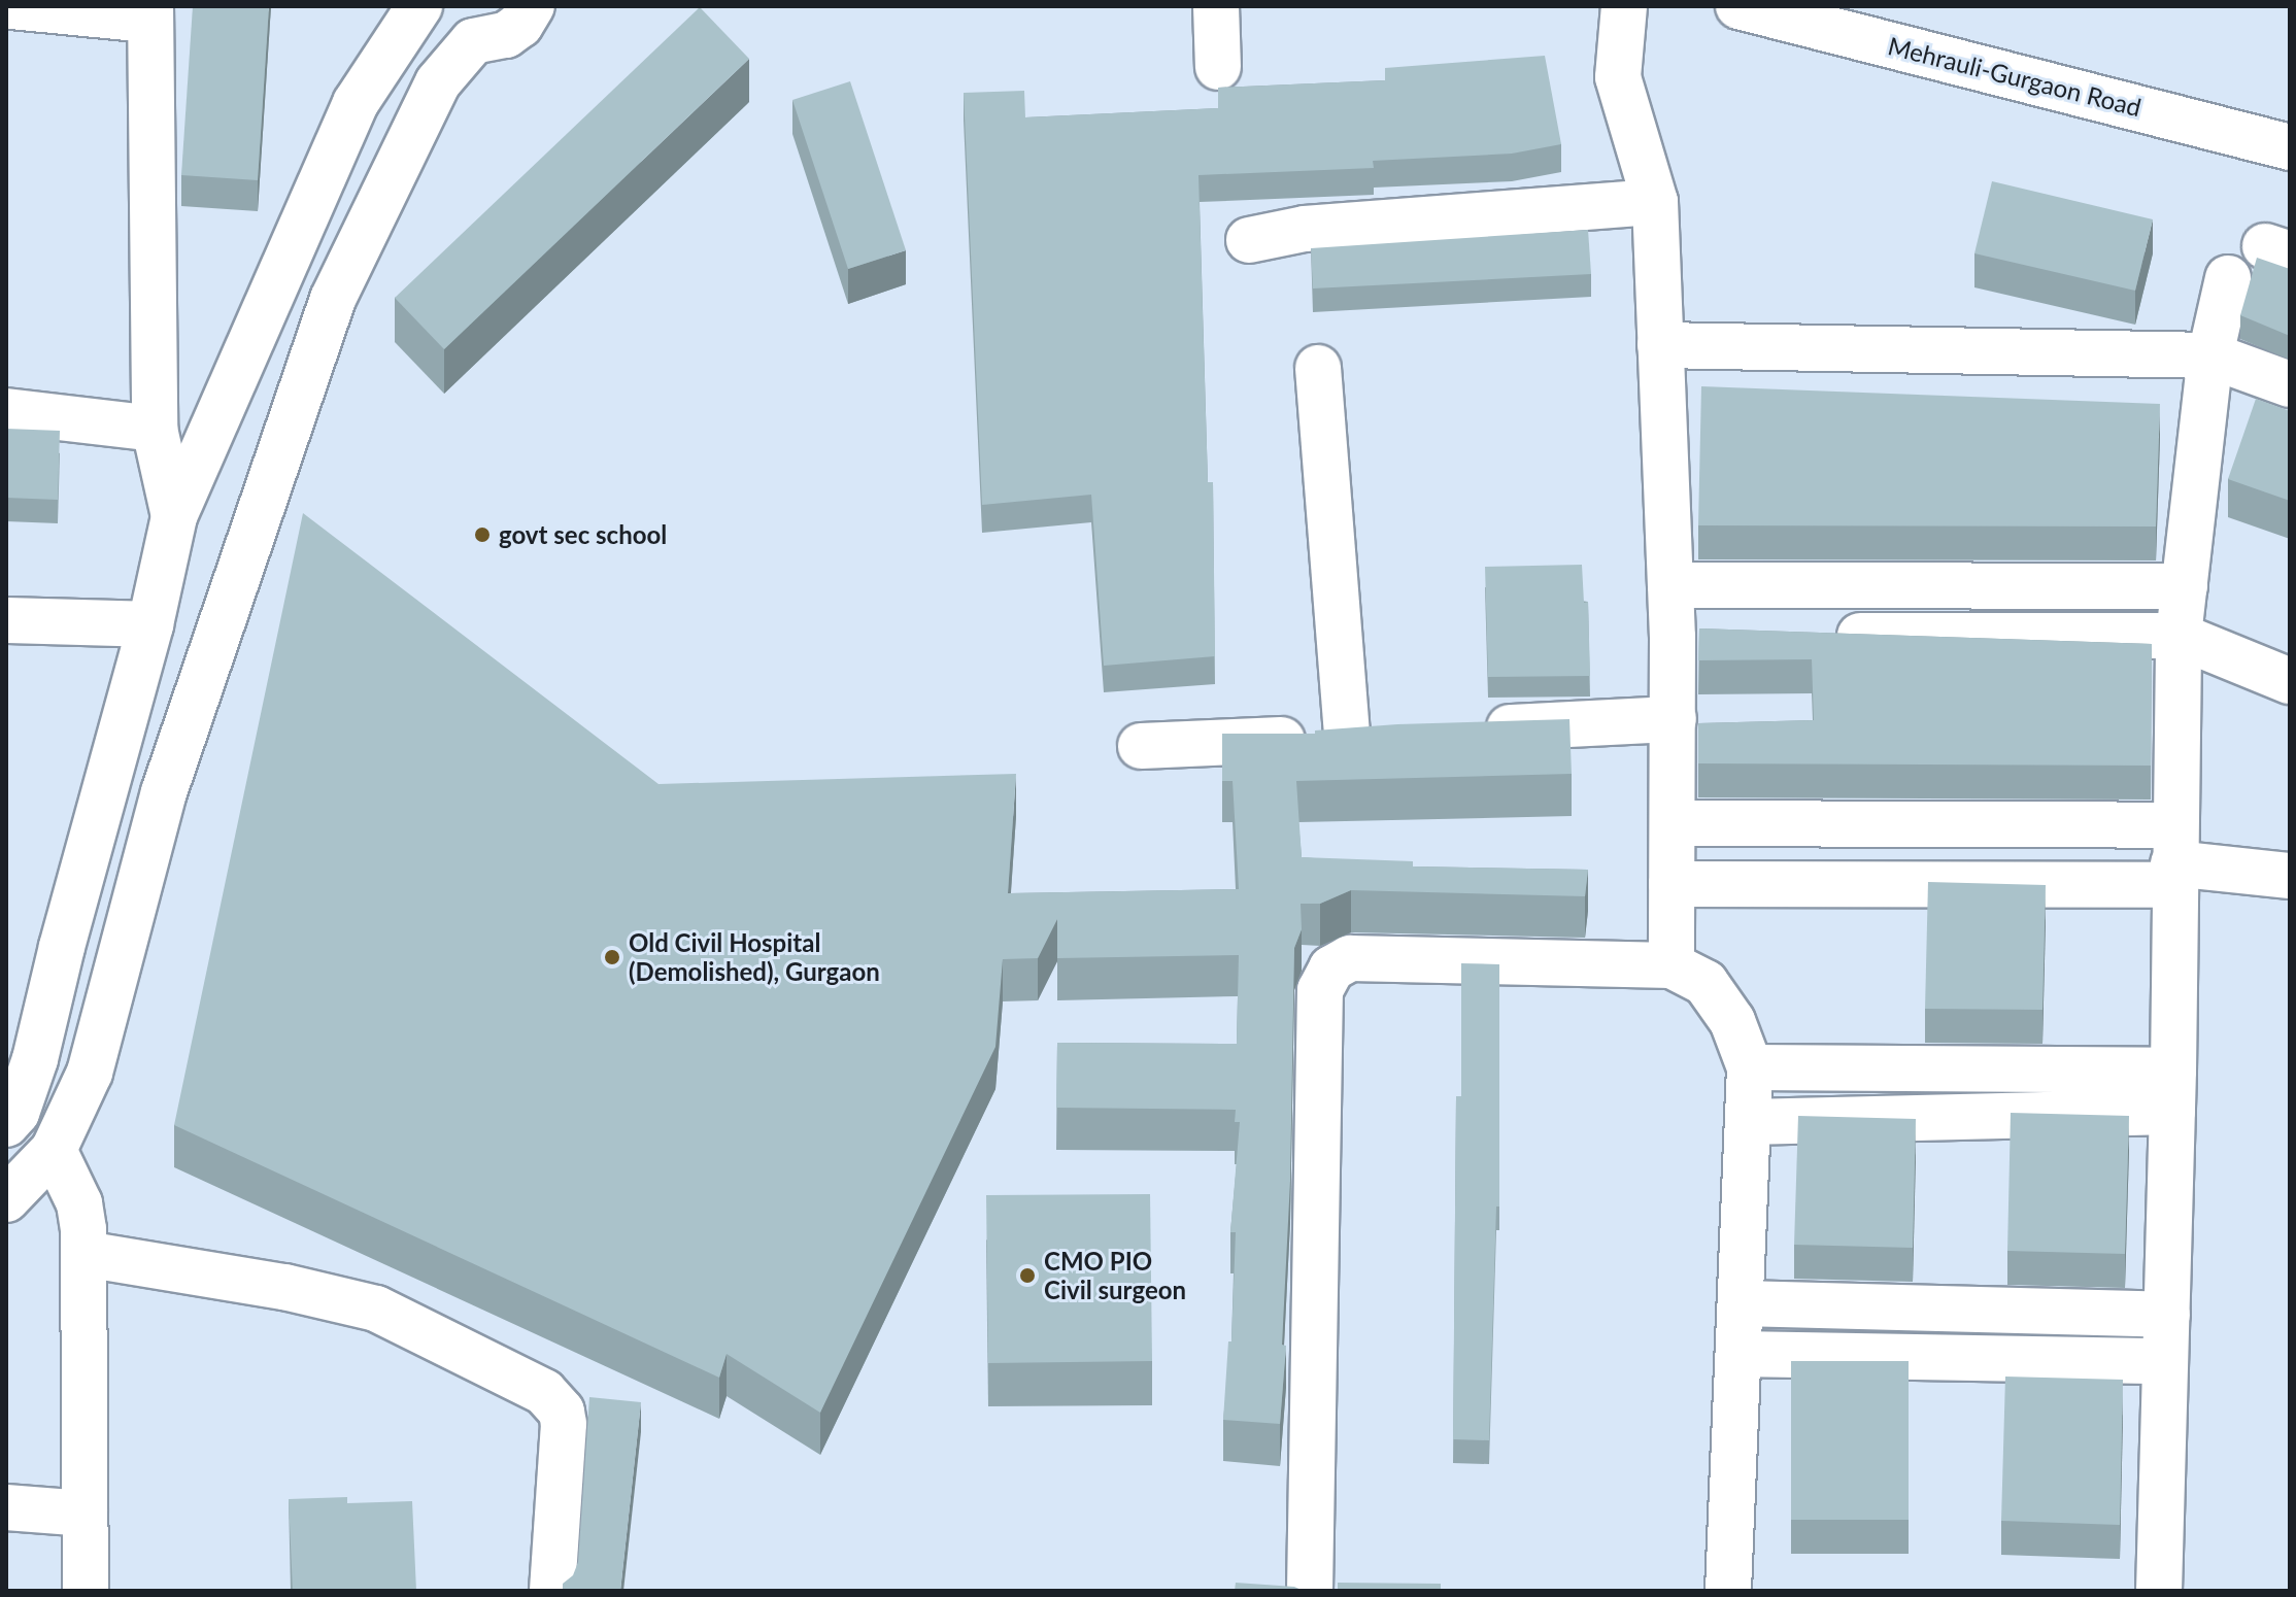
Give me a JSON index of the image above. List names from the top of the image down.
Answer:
{
  "streets": {
    "street": ["Mehrauli-Gurgaon Road"]
  },
  "places": ["govt sec school", "Old Civil Hospital (Demolished), Gurgaon", "CMO PIO Civil surgeon"]
}
